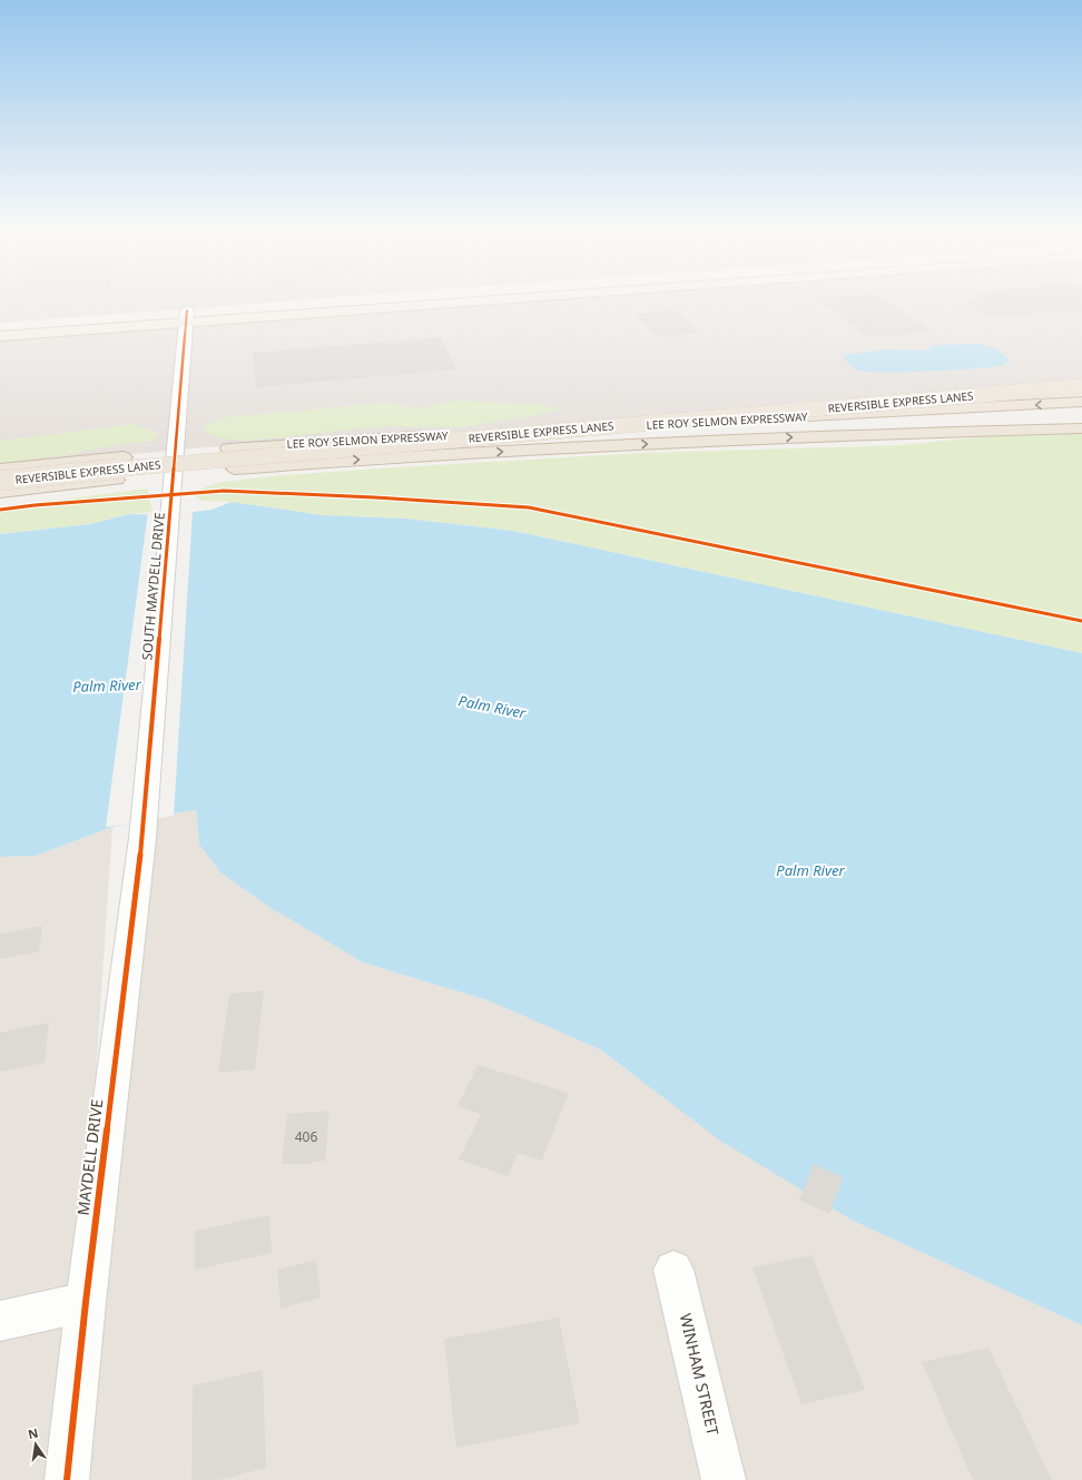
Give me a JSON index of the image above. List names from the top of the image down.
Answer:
{
  "streets": {
    "highway": ["REVERSIBLE EXPRESS LANES", "LEE ROY SELMON EXPRESSWAY"],
    "street": ["SOUTH MAYDELL DRIVE", "MAYDELL DRIVE", "WINHAM STREET"]
  },
  "crossings": [
    ["SOUTH MAYDELL DRIVE", "MAYDELL DRIVE"]
  ],
  "water": ["Palm River"],
  "house_numbers": ["406"],
  "north": "top"
}
